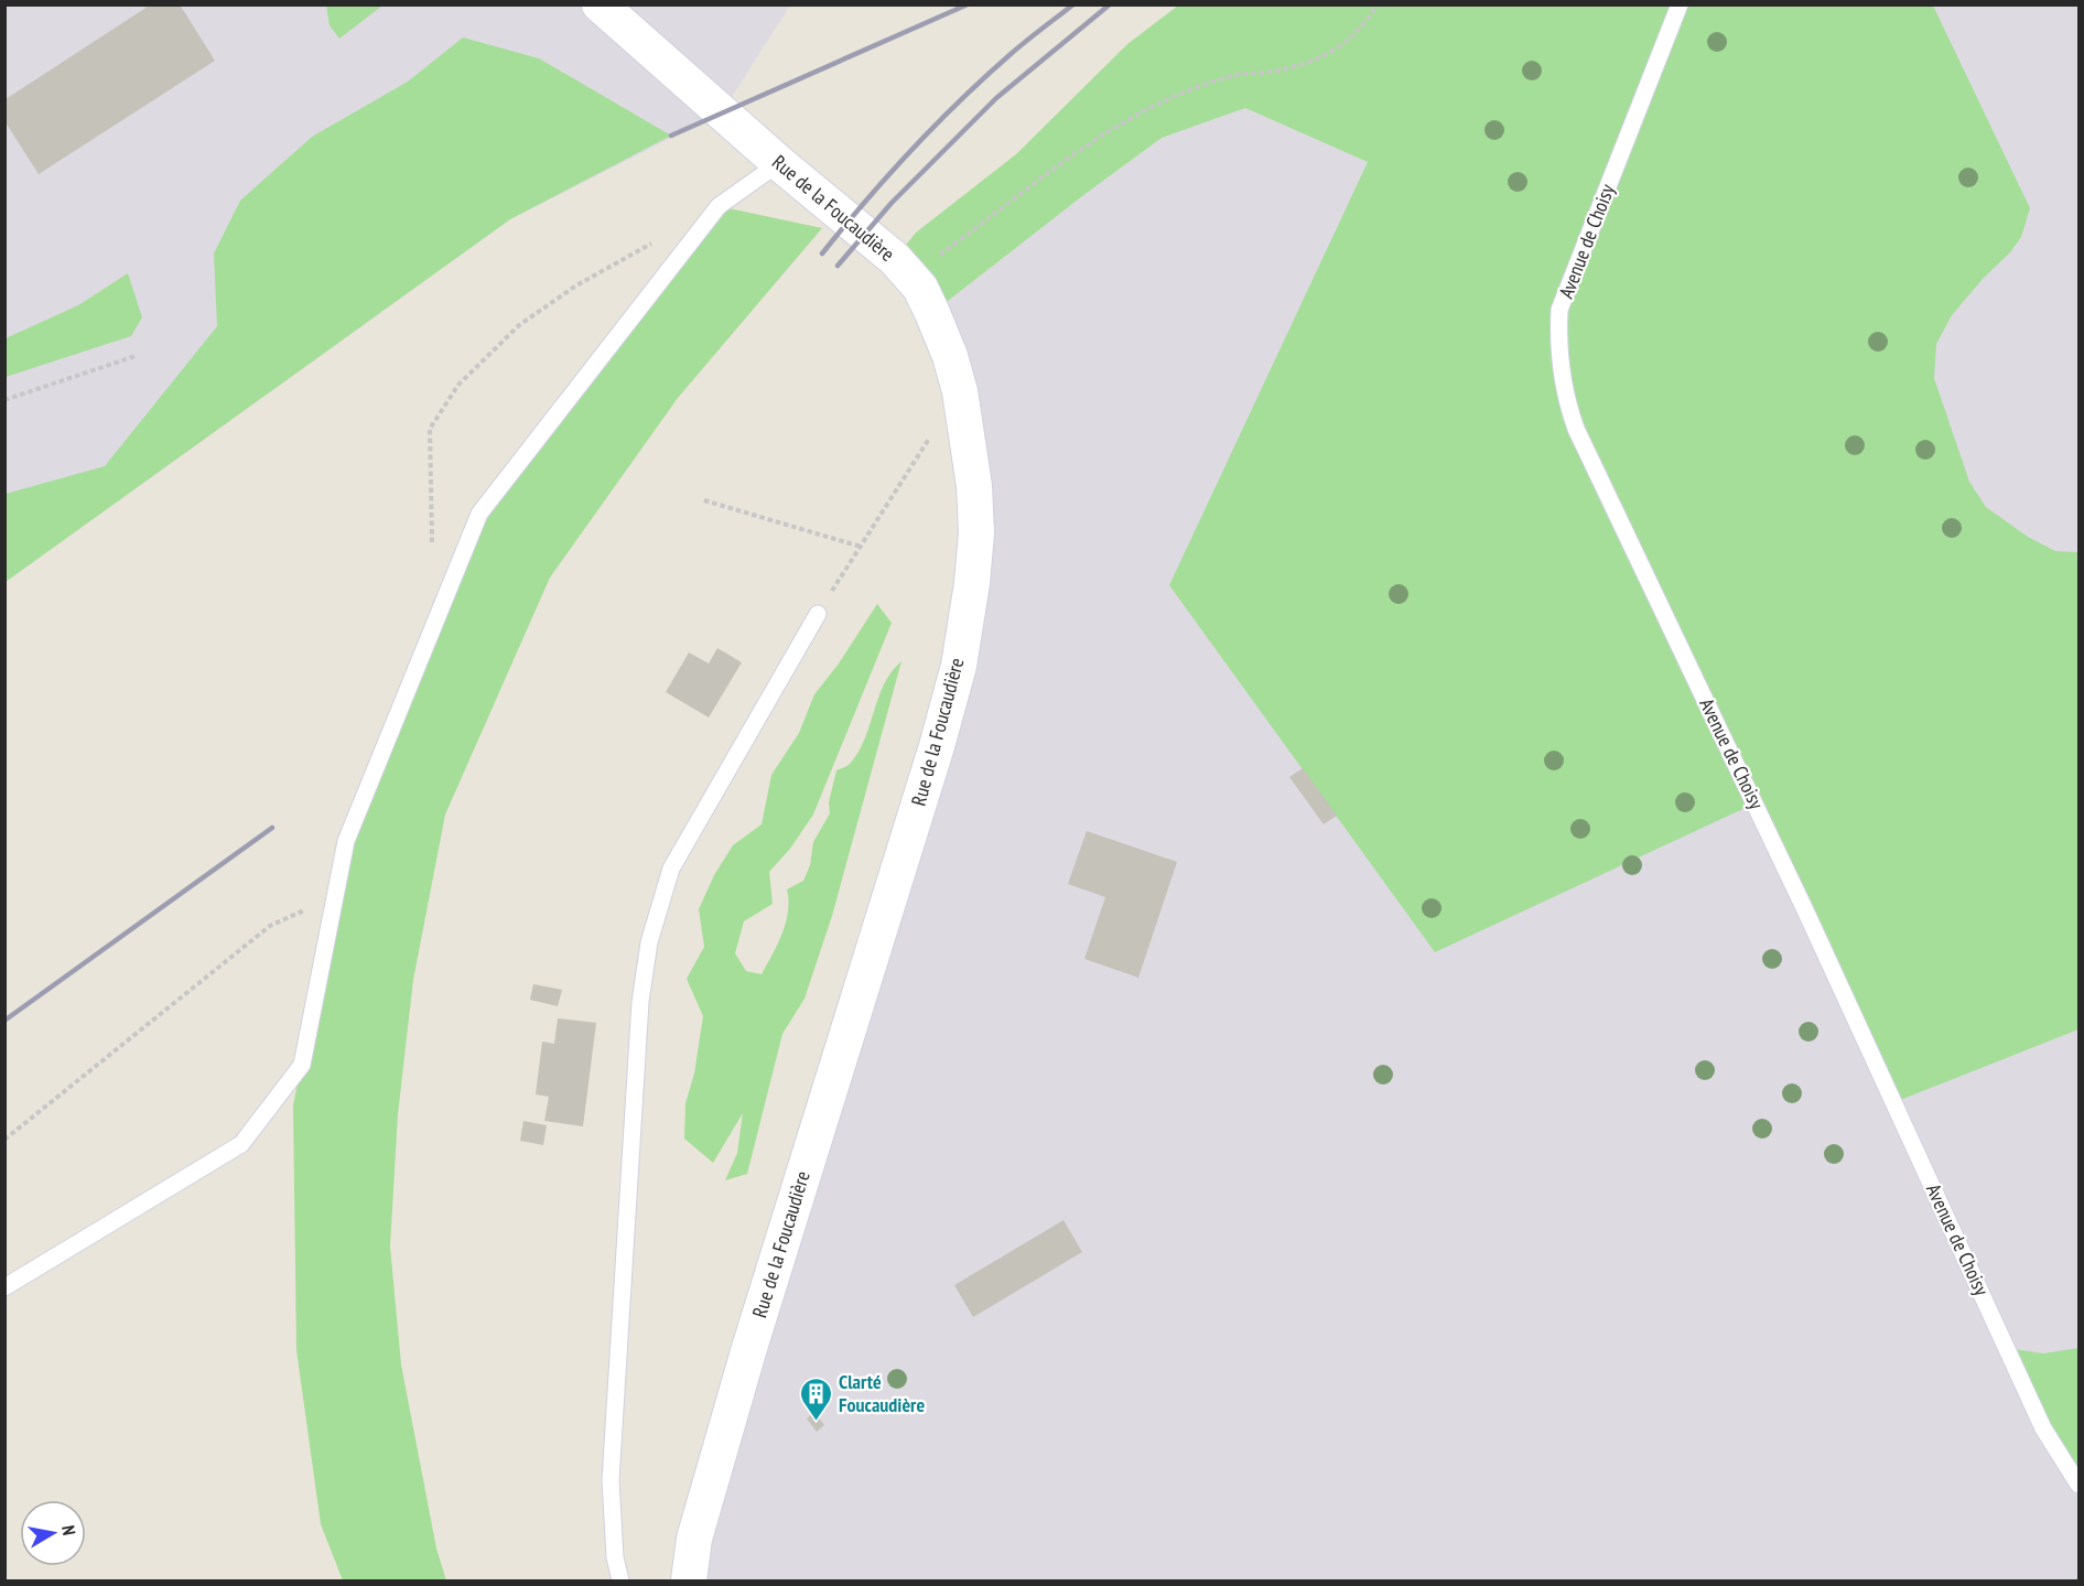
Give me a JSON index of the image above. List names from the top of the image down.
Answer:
{
  "streets": {
    "street": ["Rue de la Foucaudière"],
    "lane": ["Avenue de Choisy"]
  },
  "places": {
    "building": ["Clarté Foucaudière"]
  },
  "north": "right"
}
